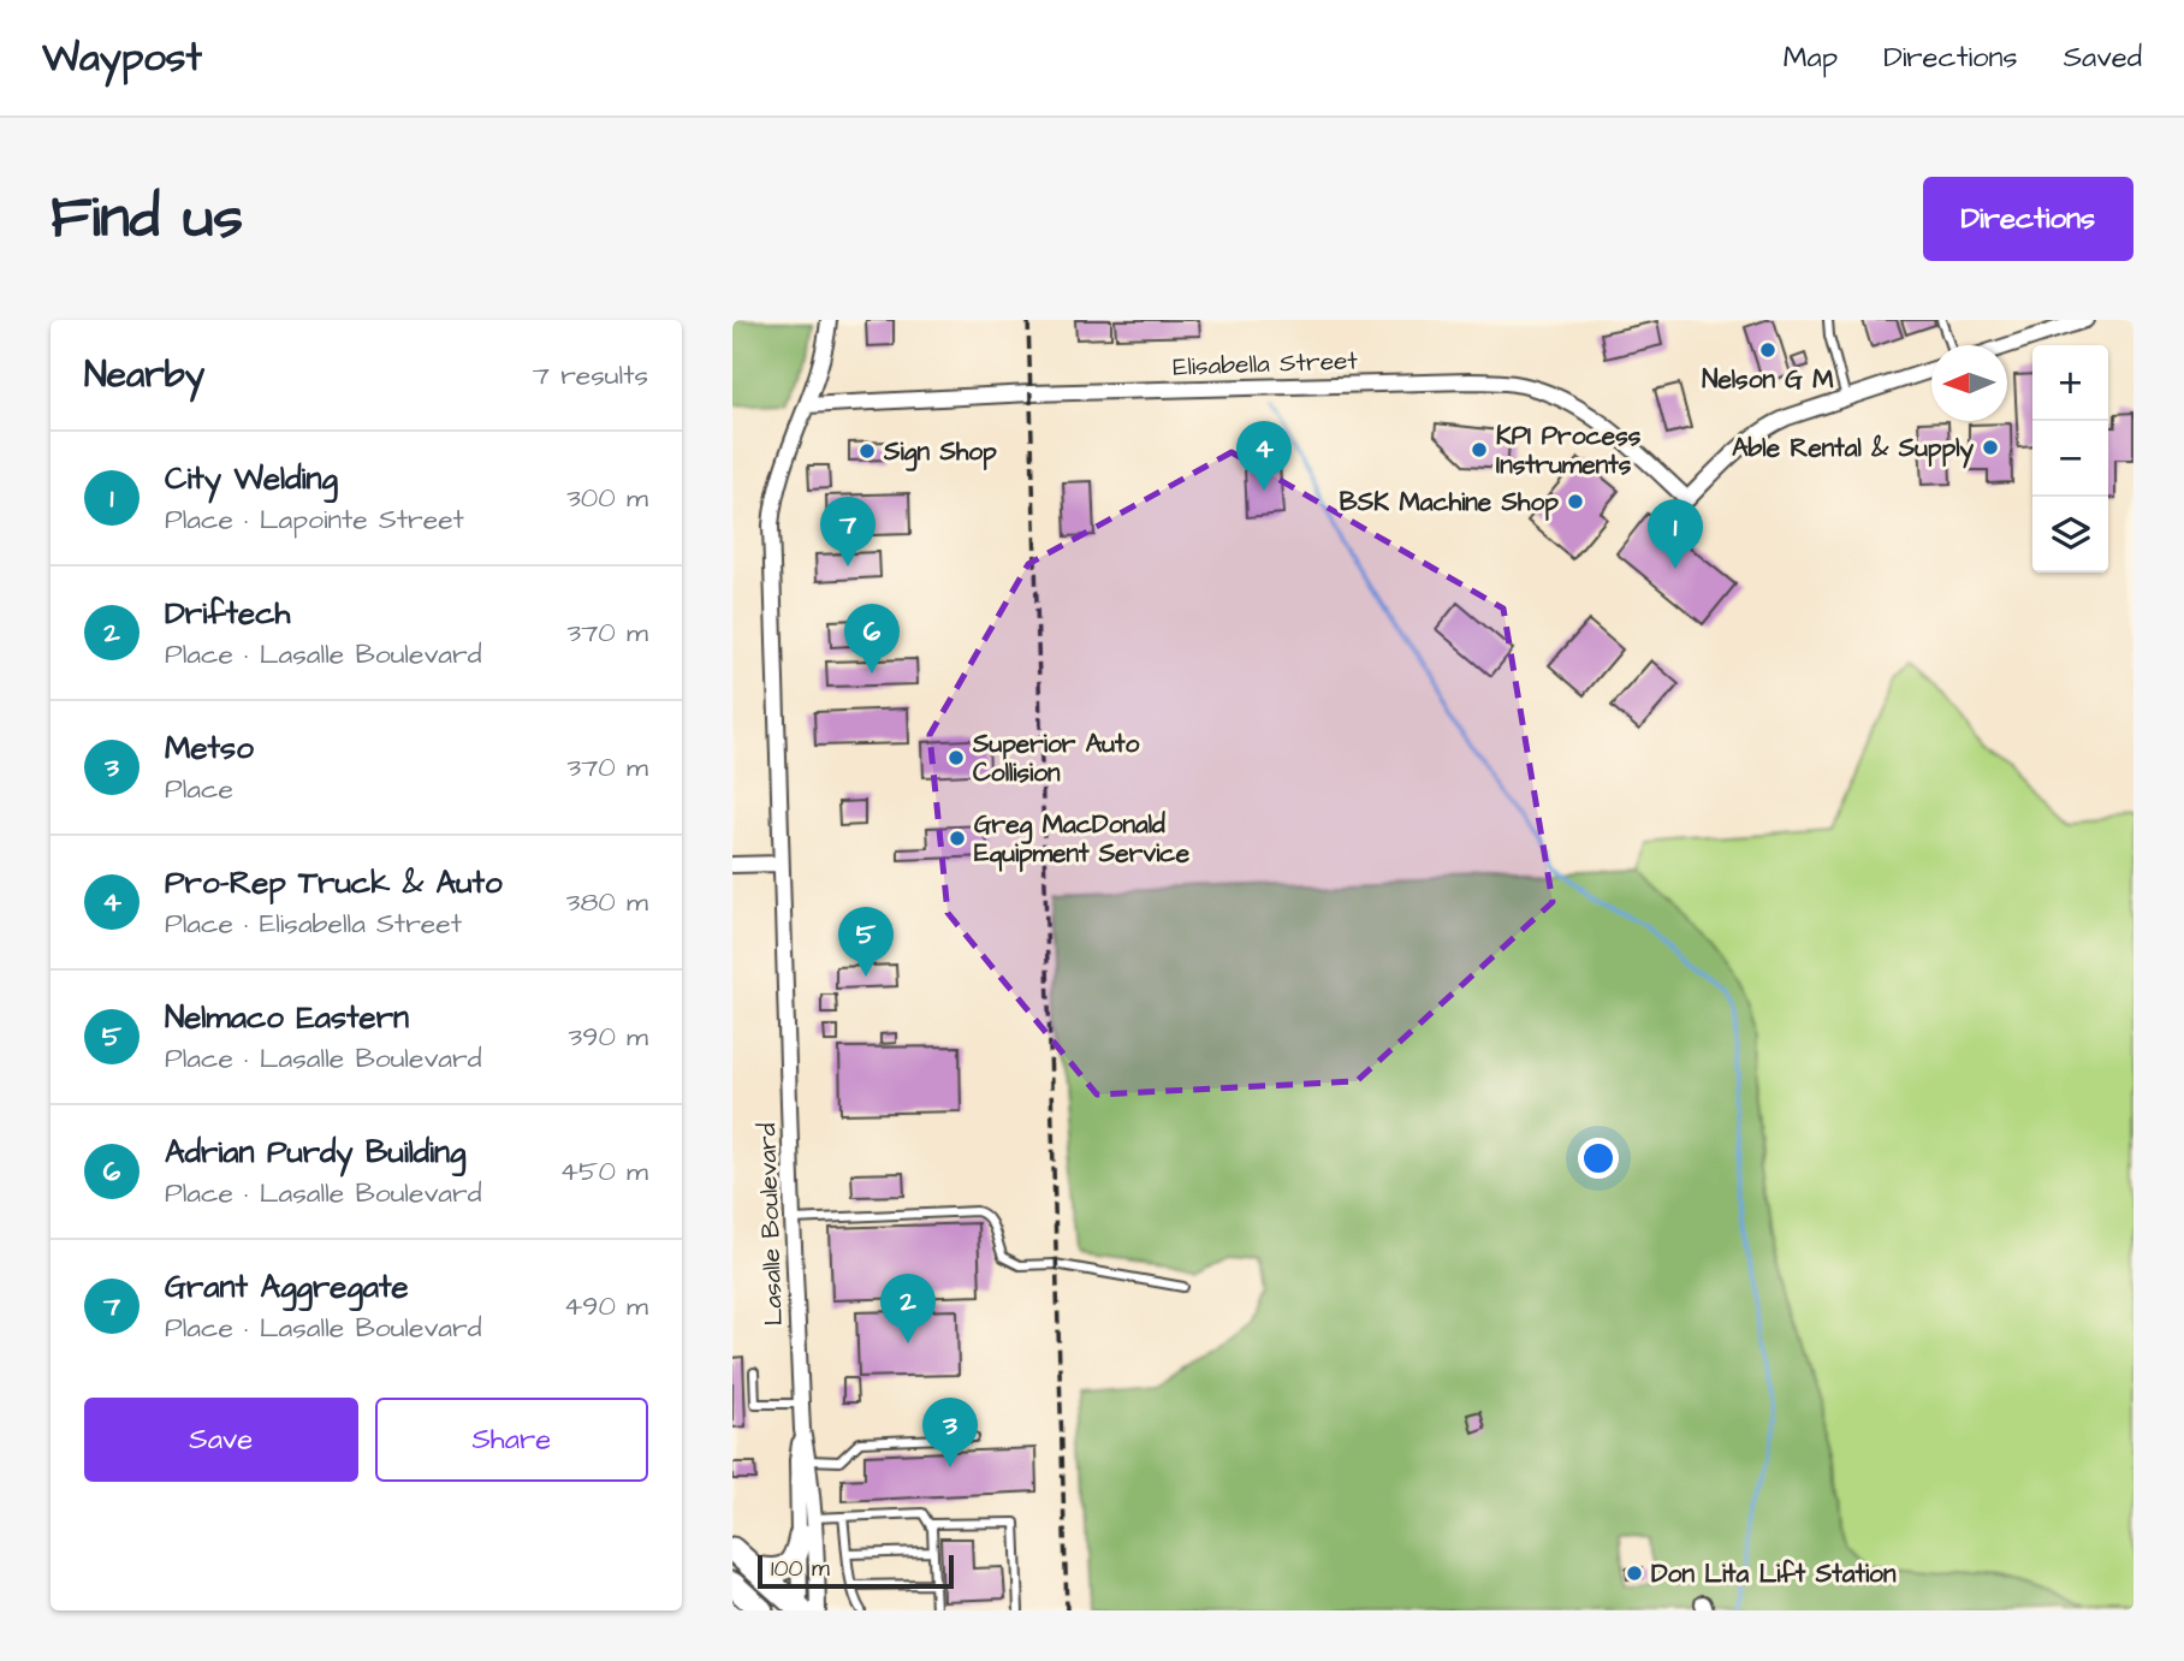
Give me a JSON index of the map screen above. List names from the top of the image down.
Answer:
{
  "streets": {
    "street": ["Elisabella Street", "Lasalle Boulevard"]
  },
  "crossings": [
    ["Elisabella Street", "Lasalle Boulevard"]
  ],
  "places": [
    "Nelson G M",
    "Able Rental & Supply",
    "KPI Process Instruments",
    "Sign Shop",
    "BSK Machine Shop",
    "Superior Auto Collision",
    "Greg MacDonald Equipment Service",
    "Don Lita Lift Station"
  ],
  "scale_bar": "100 m",
  "north": "left",
  "page": {
    "header": "Waypost",
    "nav": ["Map", "Directions", "Saved"],
    "buttons": [
      "Directions",
      ["Save", "Share"]
    ],
    "title": "Find us",
    "heading": ["Nearby", "7 results"],
    "map_buttons": ["+", "−"],
    "pins": [
      "4",
      "7",
      "1",
      "6",
      "5",
      "2",
      "3"
    ],
    "list": [
      {
        "mark": "1",
        "name": "City Welding",
        "note": "Place · Lapointe Street",
        "value": "300 m"
      },
      {
        "mark": "2",
        "name": "Driftech",
        "note": "Place · Lasalle Boulevard",
        "value": "370 m"
      },
      {
        "mark": "3",
        "name": "Metso",
        "note": "Place",
        "value": "370 m"
      },
      {
        "mark": "4",
        "name": "Pro-Rep Truck & Auto",
        "note": "Place · Elisabella Street",
        "value": "380 m"
      },
      {
        "mark": "5",
        "name": "Nelmaco Eastern",
        "note": "Place · Lasalle Boulevard",
        "value": "390 m"
      },
      {
        "mark": "6",
        "name": "Adrian Purdy Building",
        "note": "Place · Lasalle Boulevard",
        "value": "450 m"
      },
      {
        "mark": "7",
        "name": "Grant Aggregate",
        "note": "Place · Lasalle Boulevard",
        "value": "490 m"
      }
    ],
    "scale": "100 m"
  }
}
